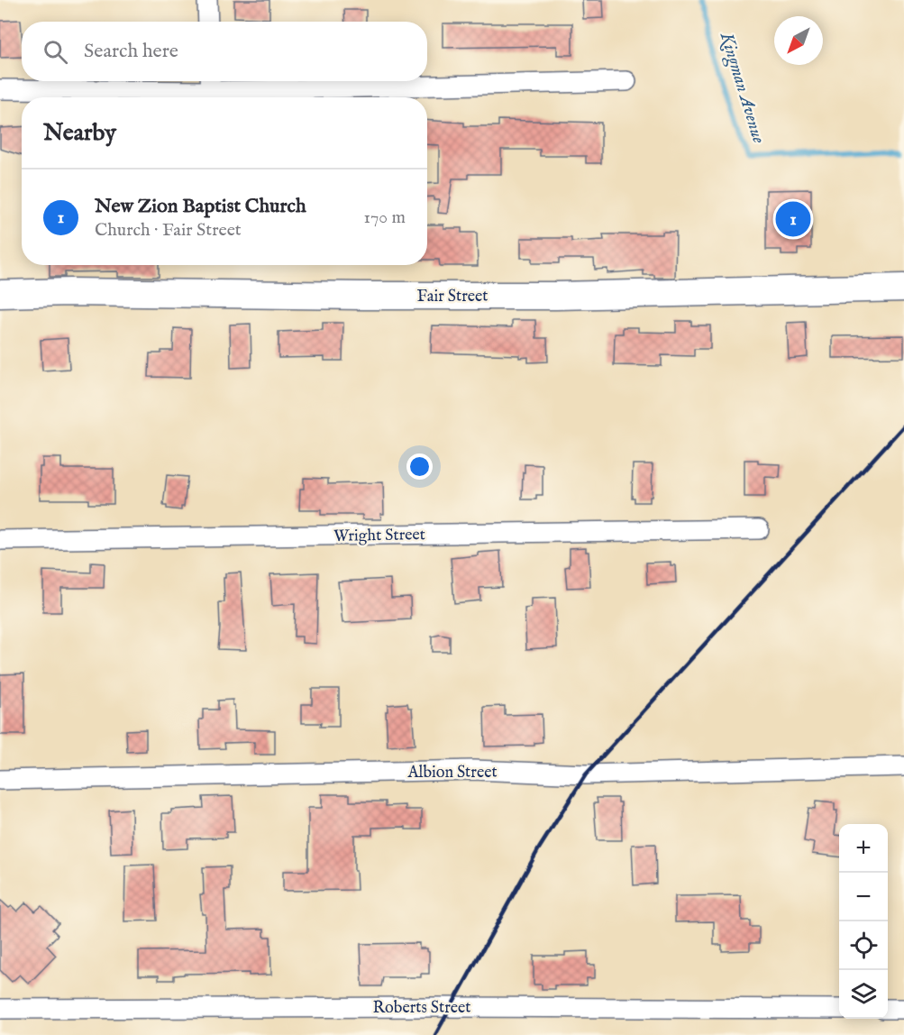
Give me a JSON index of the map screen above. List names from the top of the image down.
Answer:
{
  "streets": {
    "street": [
      "Fair Street",
      "Wright Street",
      "Albion Street",
      "Roberts Street"
    ]
  },
  "water": ["Kingman Avenue"],
  "north": "bottom left",
  "page": {
    "search": "Search here",
    "heading": "Nearby",
    "list": [
      {
        "mark": "1",
        "name": "New Zion Baptist Church",
        "note": "Church · Fair Street",
        "value": "170 m"
      }
    ],
    "pins": "1",
    "map_buttons": ["+", "−"]
  }
}
